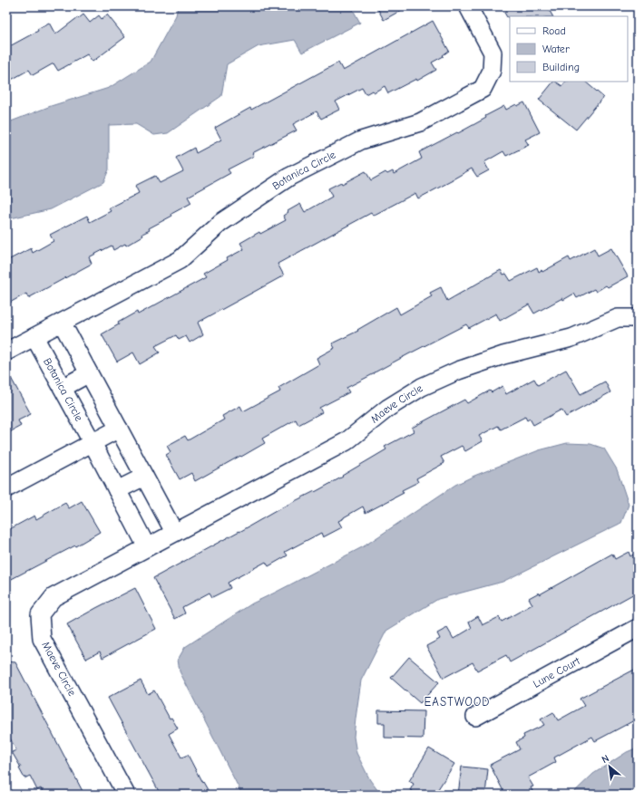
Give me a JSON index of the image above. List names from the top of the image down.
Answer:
{
  "streets": {
    "street": ["Botanica Circle", "Maeve Circle", "Lune Court"]
  },
  "districts": ["EASTWOOD"],
  "legend": ["Road", "Water", "Building"],
  "north": "top left"
}
